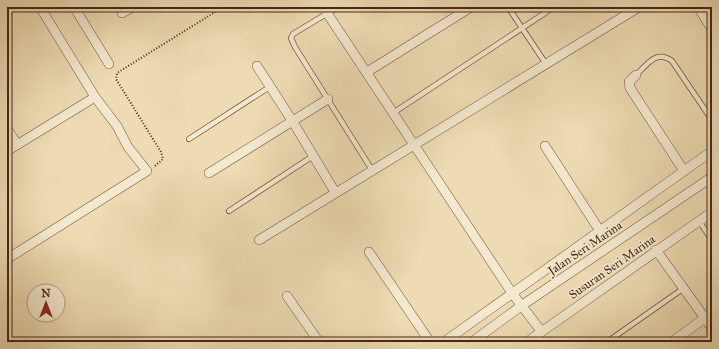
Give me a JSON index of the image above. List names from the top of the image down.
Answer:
{
  "streets": {
    "street": ["Jalan Seri Marina", "Susuran Seri Marina"]
  },
  "north": "top"
}
